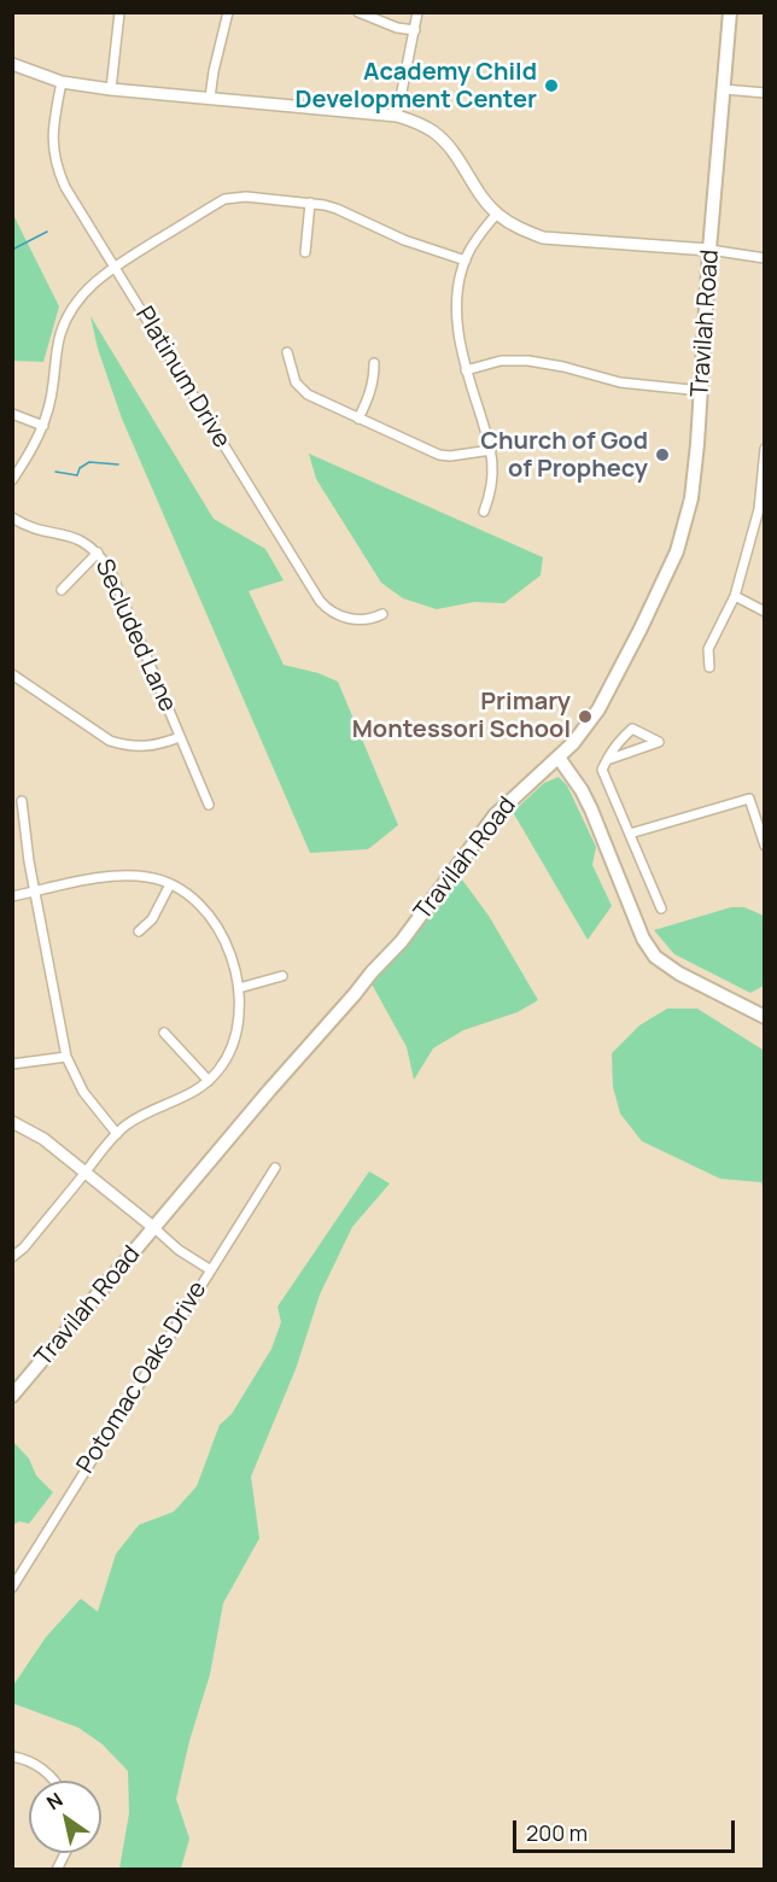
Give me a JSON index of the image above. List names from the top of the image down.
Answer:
{
  "streets": {
    "main road": ["Travilah Road"],
    "street": ["Platinum Drive", "Secluded Lane", "Potomac Oaks Drive"]
  },
  "places": ["Academy Child Development Center", "Church of God of Prophecy", "Primary Montessori School"],
  "scale_bar": "200 m",
  "north": "top left"
}
